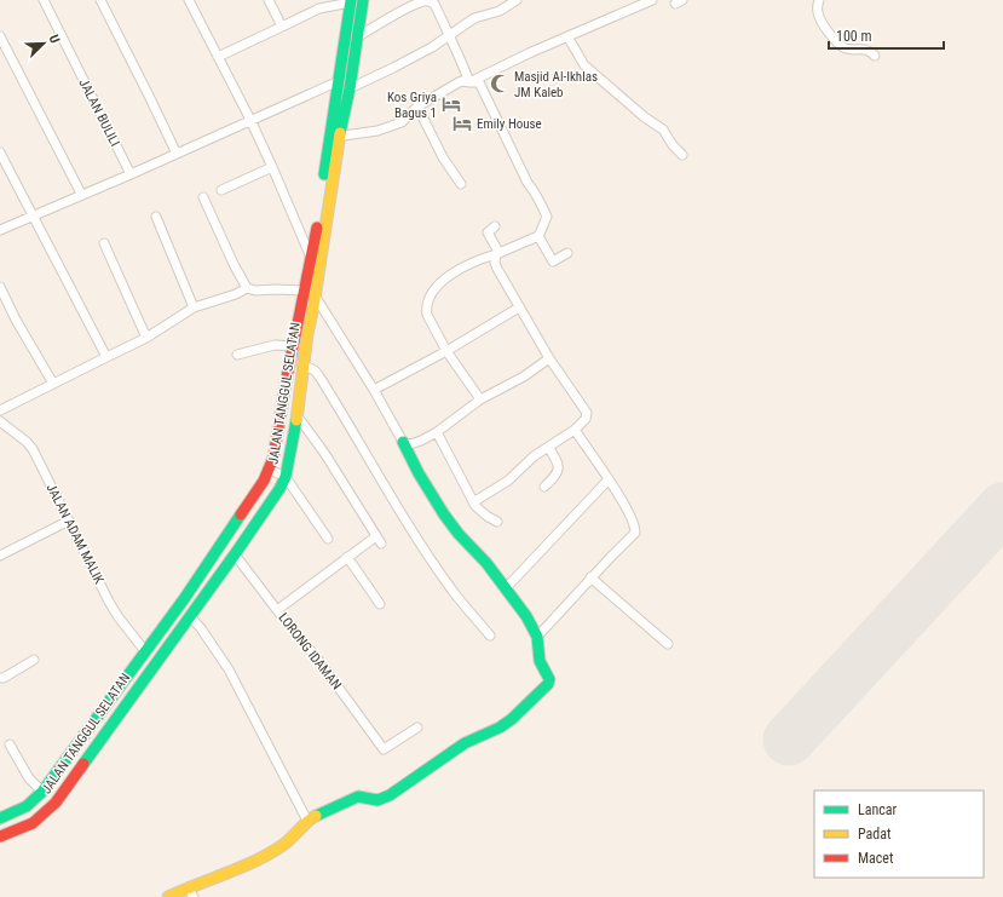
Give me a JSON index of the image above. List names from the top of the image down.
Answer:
{
  "streets": {
    "street": [
      "JALAN BULILI",
      "JALAN TANGGUL SELATAN",
      "JALAN ADAM MALIK",
      "LORONG IDAMAN"
    ]
  },
  "crossings": [
    ["JALAN TANGGUL SELATAN", "JALAN ADAM MALIK"],
    ["JALAN TANGGUL SELATAN", "LORONG IDAMAN"]
  ],
  "places": {
    "mosque": ["Masjid Al-Ikhlas JM Kaleb"],
    "hotel": ["Kos Griya Bagus 1", "Emily House"]
  },
  "legend": ["Lancar", "Padat", "Macet"],
  "scale_bar": "100 m",
  "north": "top right"
}
